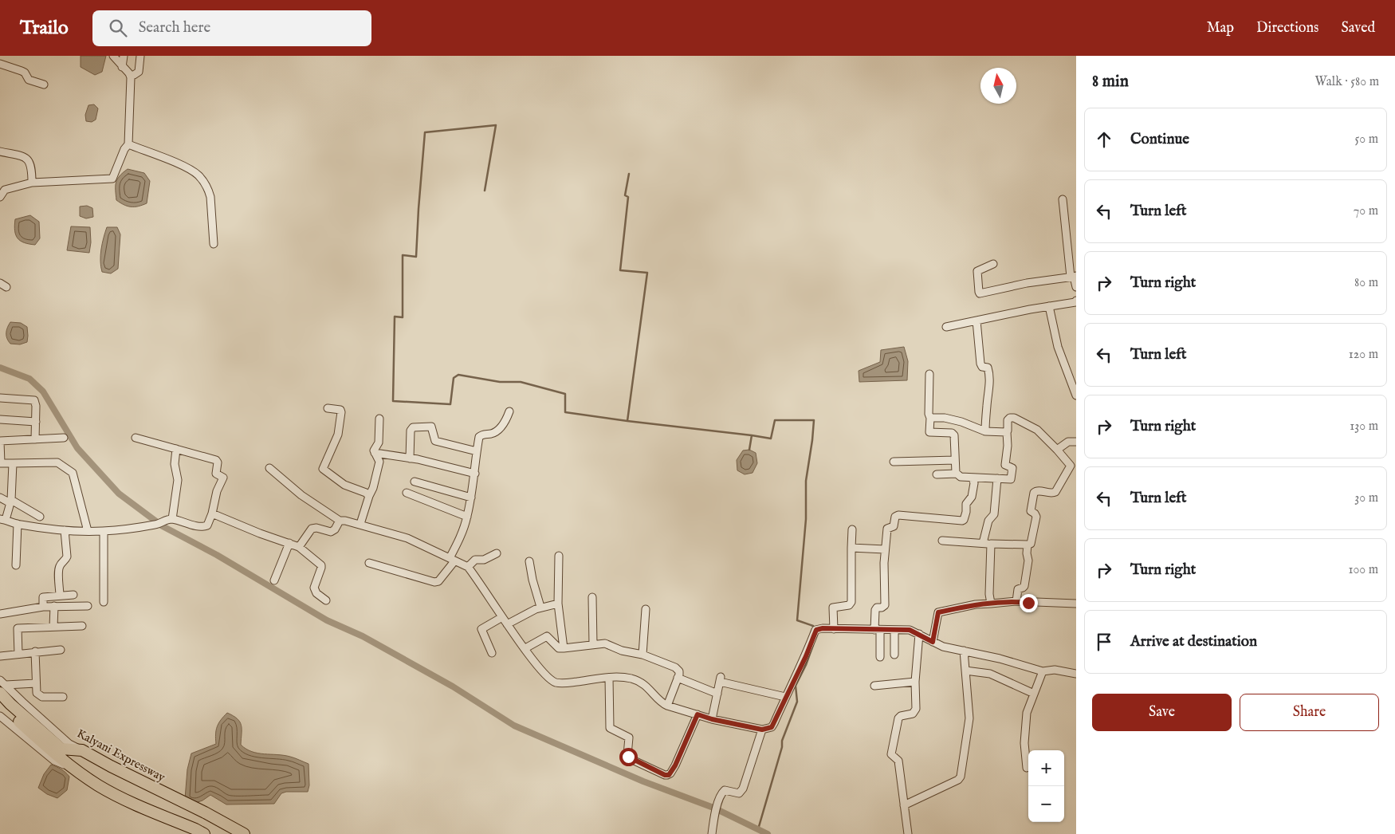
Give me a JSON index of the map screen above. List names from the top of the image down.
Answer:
{
  "streets": {
    "highway": ["Kalyani Expressway"]
  },
  "north": "top",
  "page": {
    "header": "Trailo",
    "search": "Search here",
    "nav": ["Map", "Directions", "Saved"],
    "heading": ["8 min", "Walk · 580 m"],
    "list": [
      ["Continue", "50 m"],
      ["Turn left", "70 m"],
      ["Turn right", "80 m"],
      ["Turn left", "120 m"],
      ["Turn right", "130 m"],
      ["Turn left", "30 m"],
      ["Turn right", "100 m"],
      "Arrive at destination"
    ],
    "buttons": ["Save", "Share"],
    "map_buttons": ["+", "−"]
  }
}
